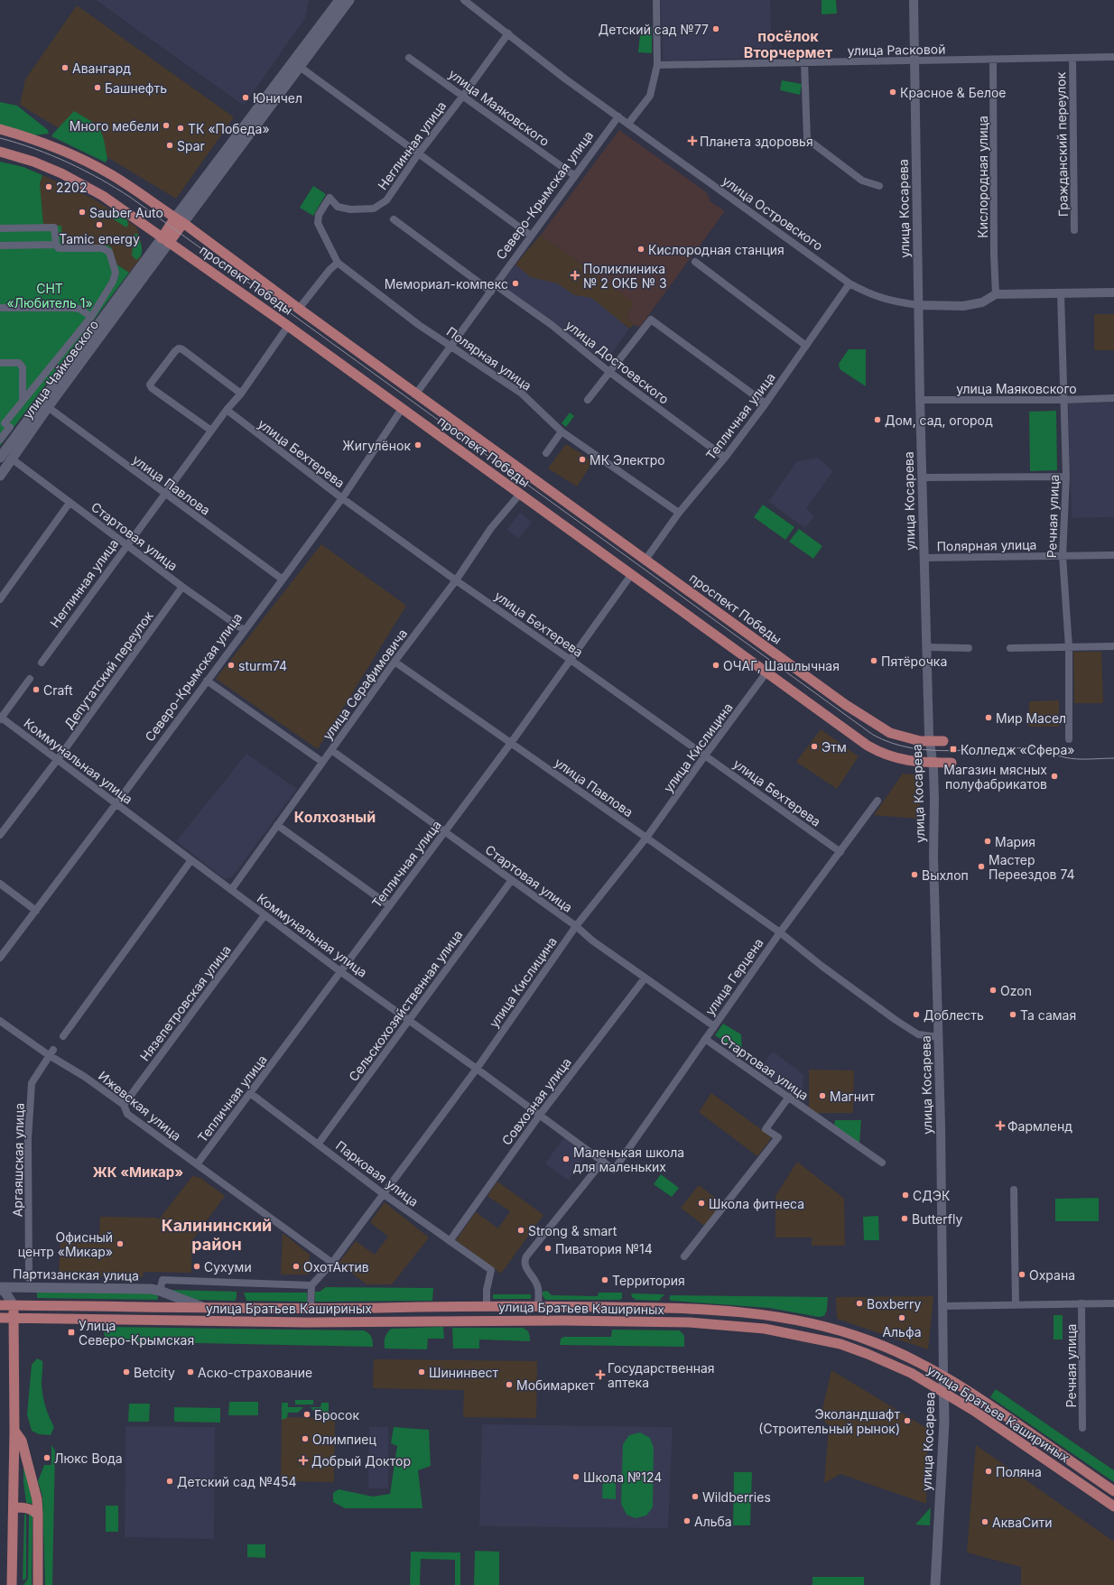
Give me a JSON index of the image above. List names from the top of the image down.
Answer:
{
  "streets": {
    "main road": [
      "улица Косарева",
      "проспект Победы",
      "улица Чайковского",
      "Партизанская улица",
      "улица Братьев Кашириных"
    ],
    "street": [
      "улица Расковой",
      "улица Маяковского",
      "Гражданский переулок",
      "Неглинная улица",
      "Кислородная улица",
      "Северо-Крымская улица",
      "улица Островского",
      "Полярная улица",
      "улица Достоевского",
      "Тепличная улица",
      "улица Бехтерева",
      "улица Павлова",
      "Речная улица",
      "Стартовая улица",
      "Депутатский переулок",
      "улица Серафимовича",
      "улица Кислицина",
      "Коммунальная улица",
      "улица Герцена",
      "Нязепетровская улица",
      "Сельскохозяйственная улица",
      "Совхозная улица",
      "Ижевская улица",
      "Аргаяшская улица",
      "Парковая улица"
    ]
  },
  "crossings": [
    ["улица Расковой", "Гражданский переулок"],
    ["улица Расковой", "Кислородная улица"],
    ["улица Расковой", "улица Косарева"],
    ["улица Маяковского", "Неглинная улица"],
    ["улица Маяковского", "Северо-Крымская улица"],
    ["улица Маяковского", "улица Косарева"],
    ["улица Маяковского", "Речная улица"],
    ["Неглинная улица", "улица Островского"],
    ["Неглинная улица", "проспект Победы"],
    ["Неглинная улица", "Полярная улица"],
    ["Неглинная улица", "улица Бехтерева"],
    ["Неглинная улица", "улица Павлова"],
    ["Неглинная улица", "Стартовая улица"],
    ["Кислородная улица", "улица Островского"],
    ["Северо-Крымская улица", "улица Островского"],
    ["Северо-Крымская улица", "проспект Победы"],
    ["Северо-Крымская улица", "Полярная улица"],
    ["Северо-Крымская улица", "улица Достоевского"],
    ["Северо-Крымская улица", "улица Бехтерева"],
    ["Северо-Крымская улица", "улица Павлова"],
    ["Северо-Крымская улица", "Стартовая улица"],
    ["Северо-Крымская улица", "Коммунальная улица"],
    ["улица Косарева", "улица Островского"],
    ["улица Косарева", "проспект Победы"],
    ["улица Косарева", "Полярная улица"],
    ["улица Косарева", "улица Павлова"],
    ["улица Косарева", "улица Братьев Кашириных"],
    ["улица Островского", "Тепличная улица"],
    ["улица Островского", "Речная улица"],
    ["проспект Победы", "улица Чайковского"],
    ["проспект Победы", "Тепличная улица"],
    ["проспект Победы", "улица Серафимовича"],
    ["проспект Победы", "улица Кислицина"],
    ["Полярная улица", "Тепличная улица"],
    ["Полярная улица", "Речная улица"],
    ["улица Достоевского", "Тепличная улица"],
    ["улица Чайковского", "улица Павлова"],
    ["улица Чайковского", "Стартовая улица"],
    ["Тепличная улица", "улица Бехтерева"],
    ["Тепличная улица", "улица Павлова"],
    ["Тепличная улица", "Стартовая улица"],
    ["Тепличная улица", "Коммунальная улица"],
    ["Тепличная улица", "Ижевская улица"],
    ["Тепличная улица", "Парковая улица"],
    ["улица Бехтерева", "улица Серафимовича"],
    ["улица Бехтерева", "улица Кислицина"],
    ["улица Бехтерева", "улица Герцена"],
    ["улица Павлова", "улица Серафимовича"],
    ["улица Павлова", "улица Кислицина"],
    ["улица Павлова", "улица Герцена"],
    ["Стартовая улица", "Депутатский переулок"],
    ["Стартовая улица", "улица Серафимовича"],
    ["Стартовая улица", "улица Кислицина"],
    ["Стартовая улица", "улица Герцена"],
    ["Стартовая улица", "Сельскохозяйственная улица"],
    ["Стартовая улица", "Совхозная улица"],
    ["Депутатский переулок", "Коммунальная улица"],
    ["улица Серафимовича", "Коммунальная улица"],
    ["улица Кислицина", "Коммунальная улица"],
    ["улица Кислицина", "Ижевская улица"],
    ["улица Кислицина", "Парковая улица"],
    ["Коммунальная улица", "улица Герцена"],
    ["Коммунальная улица", "Нязепетровская улица"],
    ["Коммунальная улица", "Сельскохозяйственная улица"],
    ["Коммунальная улица", "Совхозная улица"],
    ["Нязепетровская улица", "Ижевская улица"],
    ["Сельскохозяйственная улица", "Парковая улица"],
    ["Совхозная улица", "Парковая улица"],
    ["Ижевская улица", "Аргаяшская улица"],
    ["Парковая улица", "улица Братьев Кашириных"]
  ],
  "districts": [
    "посёлок Вторчермет",
    "Колхозный",
    "ЖК «Микар»",
    "Калининский район"
  ],
  "parks": ["СНТ «Любитель 1»"],
  "places": {
    "other": [
      "Детский сад №77",
      "Авангард",
      "Башнефть",
      "Красное & Белое",
      "Юничел",
      "Много мебели",
      "ТК «Победа»",
      "Spar",
      "2202",
      "Sauber Auto",
      "Tamic energy",
      "Кислородная станция",
      "Мемориал-компекс",
      "Дом, сад, огород",
      "Жигулёнок",
      "МК Электро",
      "Пятёрочка",
      "sturm74",
      "ОЧАГ, Шашлычная",
      "Craft",
      "Мир Масел",
      "Этм",
      "Магазин мясных полуфабрикатов",
      "Мария",
      "Мастер Переездов 74",
      "Выхлоп",
      "Ozon",
      "Доблесть",
      "Та самая",
      "Магнит",
      "Маленькая школа для маленьких",
      "СДЭК",
      "Школа фитнеса",
      "Butterfly",
      "Strong & smart",
      "Офисный центр «Микар»",
      "Пиватория №14",
      "Сухуми",
      "ОхотАктив",
      "Охрана",
      "Территория",
      "Boxberry",
      "Альфа",
      "Betcity",
      "Аско-страхование",
      "Шининвест",
      "Мобимаркет",
      "Бросок",
      "Эколандшафт (Строительный рынок)",
      "Олимпиец",
      "Люкс Вода",
      "Поляна",
      "Школа №124",
      "Детский сад №454",
      "Wildberries",
      "Альба",
      "АкваСити"
    ],
    "health": [
      "Планета здоровья",
      "Поликлиника № 2 ОКБ № 3",
      "Фармленд",
      "Государственная аптека",
      "Добрый Доктор"
    ],
    "transit": ["Колледж «Сфера»", "Улица Северо-Крымская"]
  }
}
